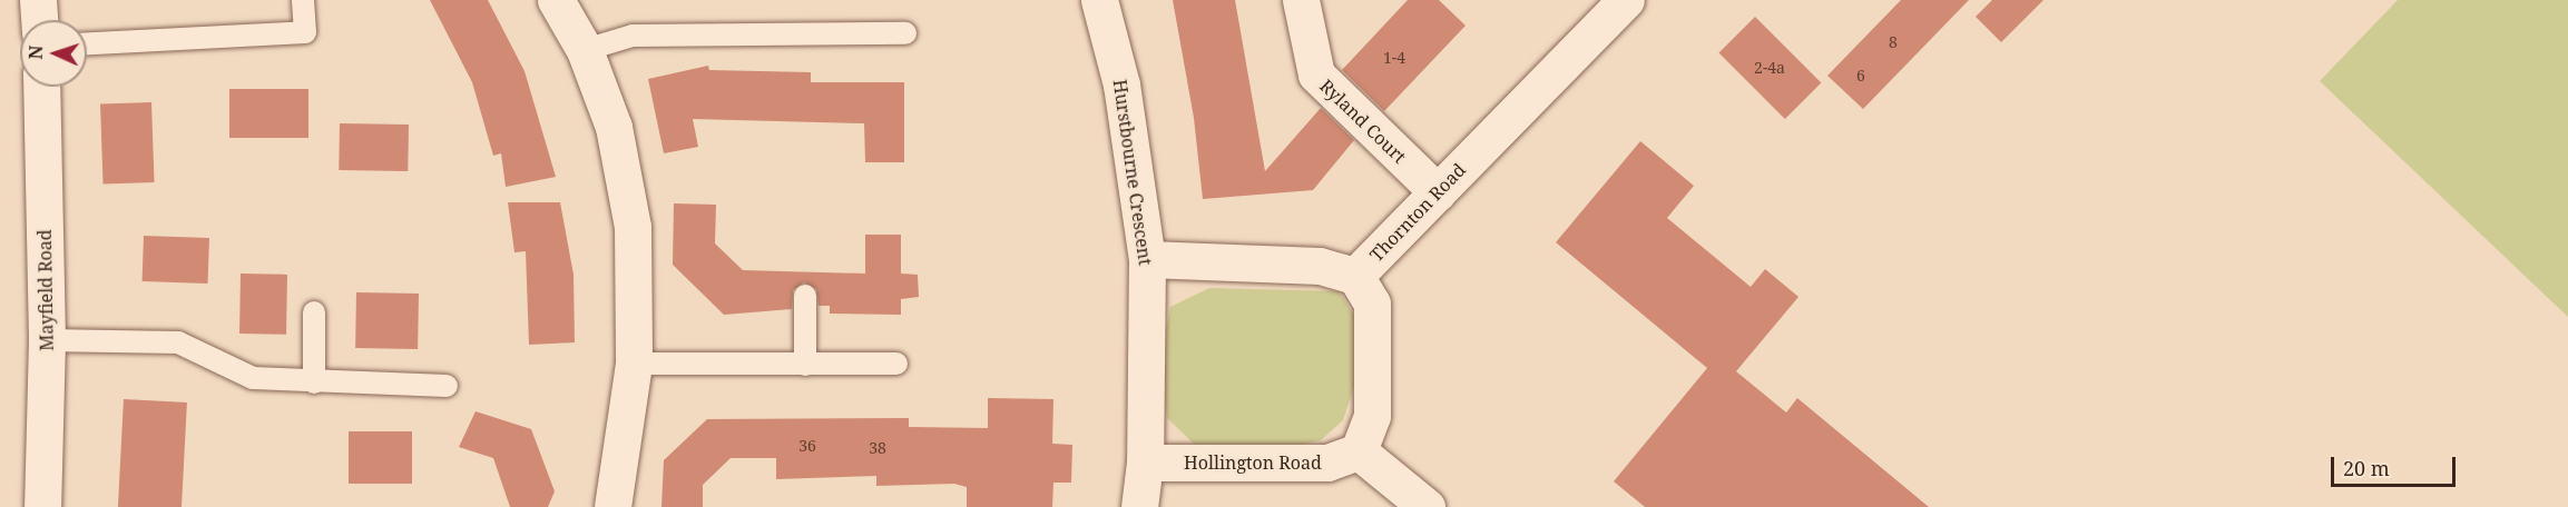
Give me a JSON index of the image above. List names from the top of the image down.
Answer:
{
  "streets": {
    "street": [
      "Ryland Court",
      "Hurstbourne Crescent",
      "Thornton Road",
      "Mayfield Road",
      "Hollington Road"
    ]
  },
  "crossings": [
    ["Ryland Court", "Thornton Road"],
    ["Hurstbourne Crescent", "Thornton Road"],
    ["Hurstbourne Crescent", "Hollington Road"]
  ],
  "house_numbers": [
    "8",
    "1-4",
    "2-4a",
    "6",
    "36",
    "38"
  ],
  "scale_bar": "20 m",
  "north": "left"
}
